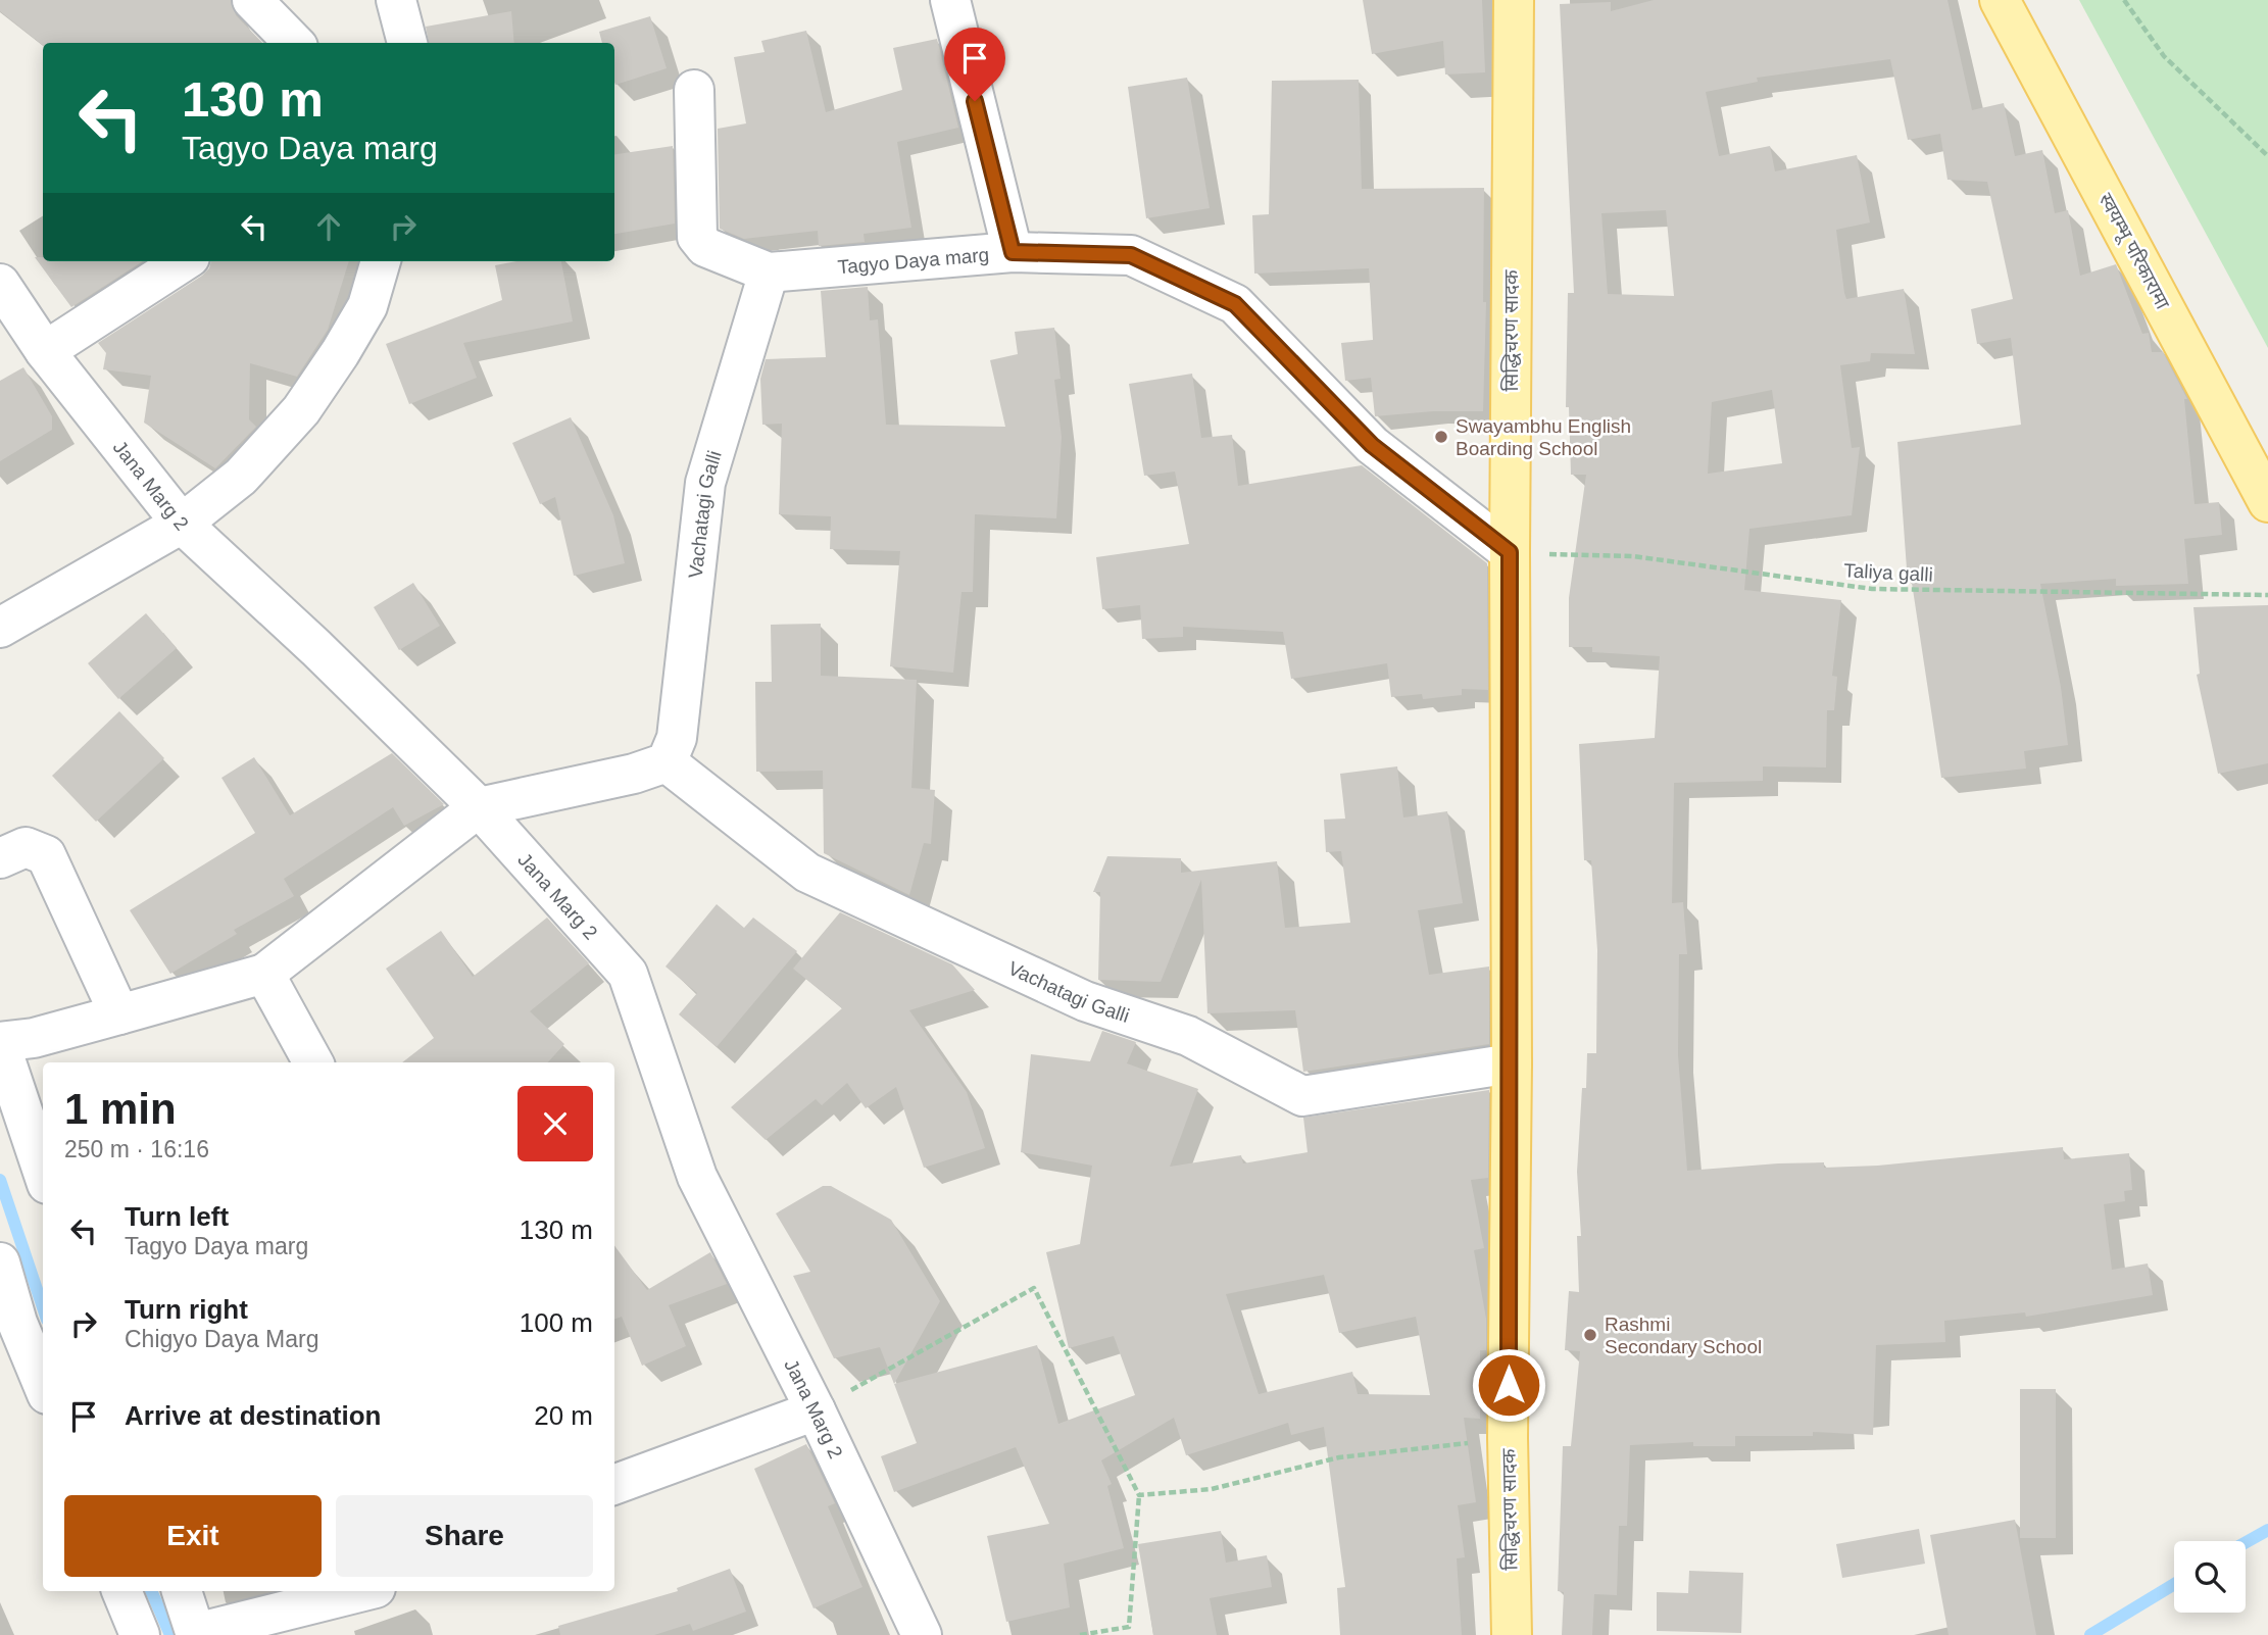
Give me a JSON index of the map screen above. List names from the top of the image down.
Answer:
{
  "streets": {
    "main road": ["स्वयम्भू परिकारामा", "सिद्धिचरण सादक"],
    "street": ["Tagyo Daya marg", "Jana Marg 2", "Vachatagi Galli"],
    "path": ["Taliya galli"]
  },
  "crossings": [
    ["Tagyo Daya marg", "सिद्धिचरण सादक"],
    ["Tagyo Daya marg", "Vachatagi Galli"],
    ["Tagyo Daya marg", "Taliya galli"],
    ["सिद्धिचरण सादक", "Vachatagi Galli"],
    ["सिद्धिचरण सादक", "Taliya galli"]
  ],
  "places": ["Swayambhu English Boarding School", "Rashmi Secondary School"],
  "page": {
    "turn": ["130 m", "Tagyo Daya marg"],
    "heading": ["1 min", "250 m · 16:16"],
    "list": [
      {
        "name": "Turn left",
        "note": "Tagyo Daya marg",
        "value": "130 m"
      },
      {
        "name": "Turn right",
        "note": "Chigyo Daya Marg",
        "value": "100 m"
      },
      {
        "name": "Arrive at destination",
        "value": "20 m"
      }
    ],
    "buttons": ["Exit", "Share"]
  }
}
